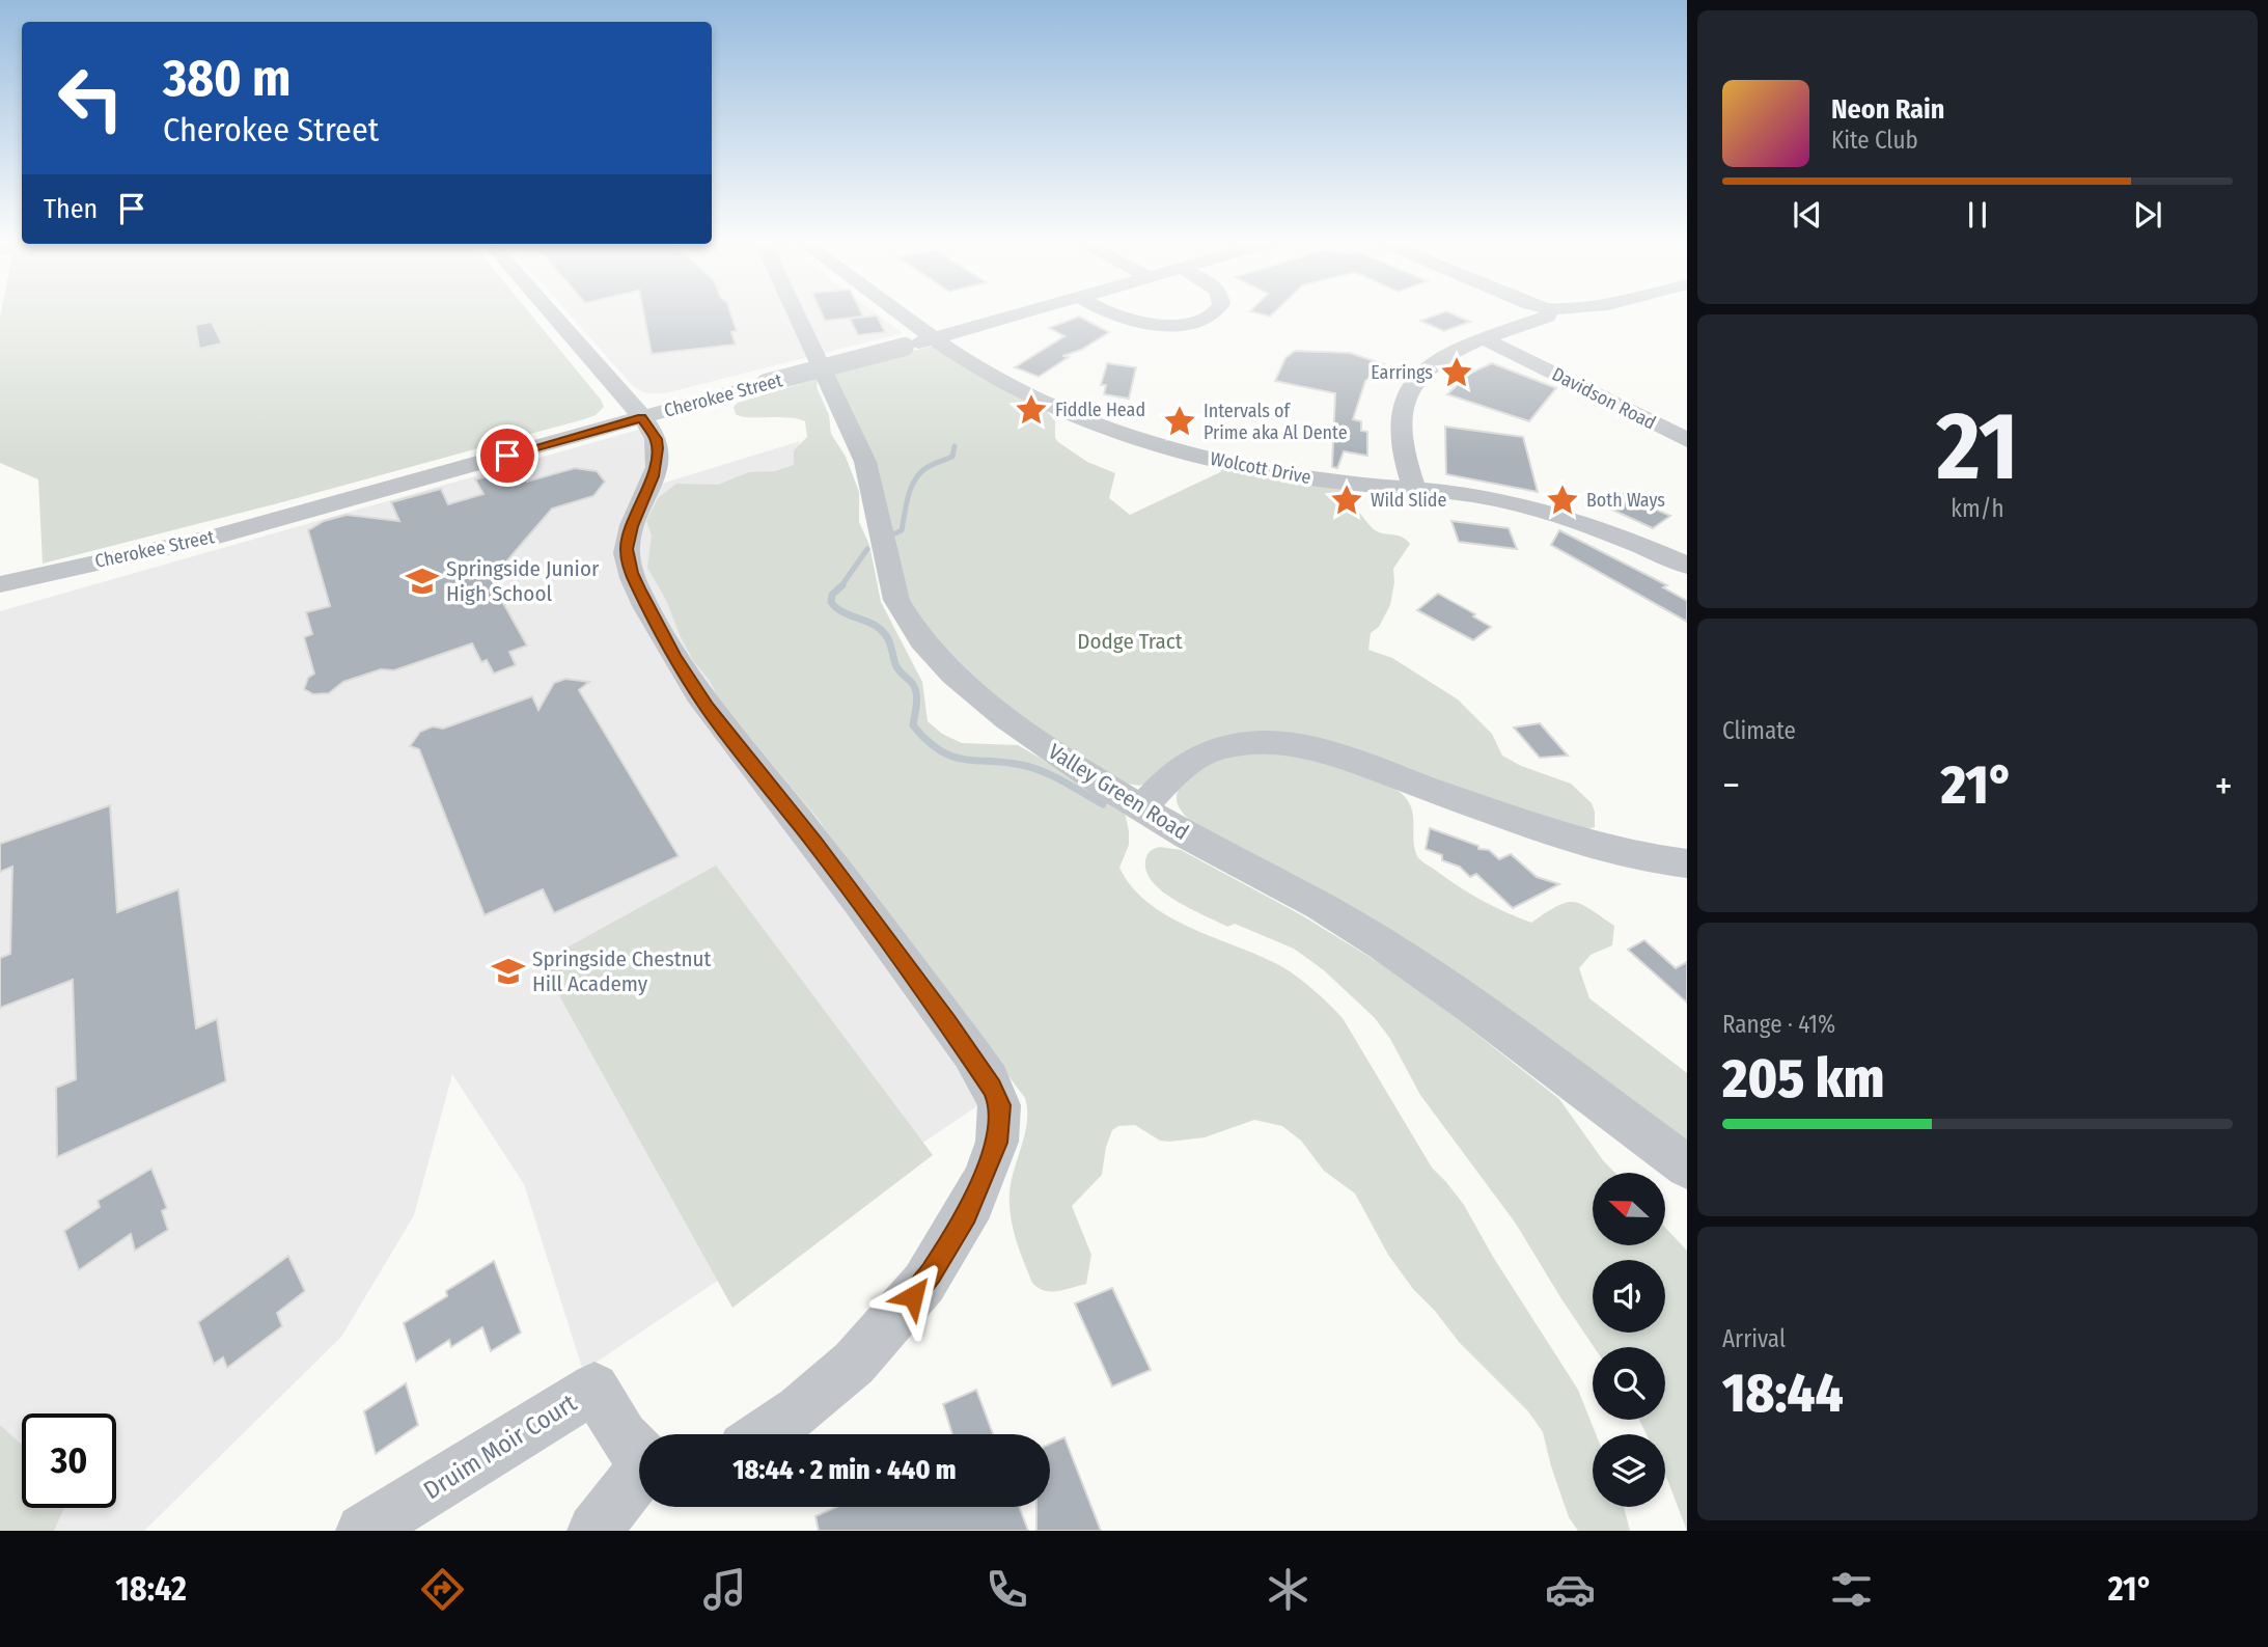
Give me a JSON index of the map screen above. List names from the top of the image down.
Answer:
{
  "streets": {
    "street": [
      "Cherokee Street",
      "Davidson Road",
      "Wolcott Drive",
      "Valley Green Road",
      "Druim Moir Court"
    ]
  },
  "crossings": [
    ["Cherokee Street", "Wolcott Drive"]
  ],
  "parks": ["Dodge Tract"],
  "places": {
    "place": [
      "Earrings",
      "Fiddle Head",
      "Intervals of Prime aka Al Dente",
      "Wild Slide",
      "Both Ways"
    ],
    "school or university": ["Springside Junior High School", "Springside Chestnut Hill Academy"]
  },
  "north": "left",
  "page": {
    "turn": ["380 m", "Cherokee Street"],
    "song": ["Neon Rain", "Kite Club"],
    "then": "Then",
    "tile": [
      ["21", "km/h"],
      "Climate",
      ["Range · 41%", "205 km"],
      ["Arrival", "18:44"]
    ],
    "heat": ["−", "21°", "+"],
    "limit": "30",
    "trip": "18:44 · 2 min · 440 m",
    "tabs": ["18:42", "21°"]
  }
}
